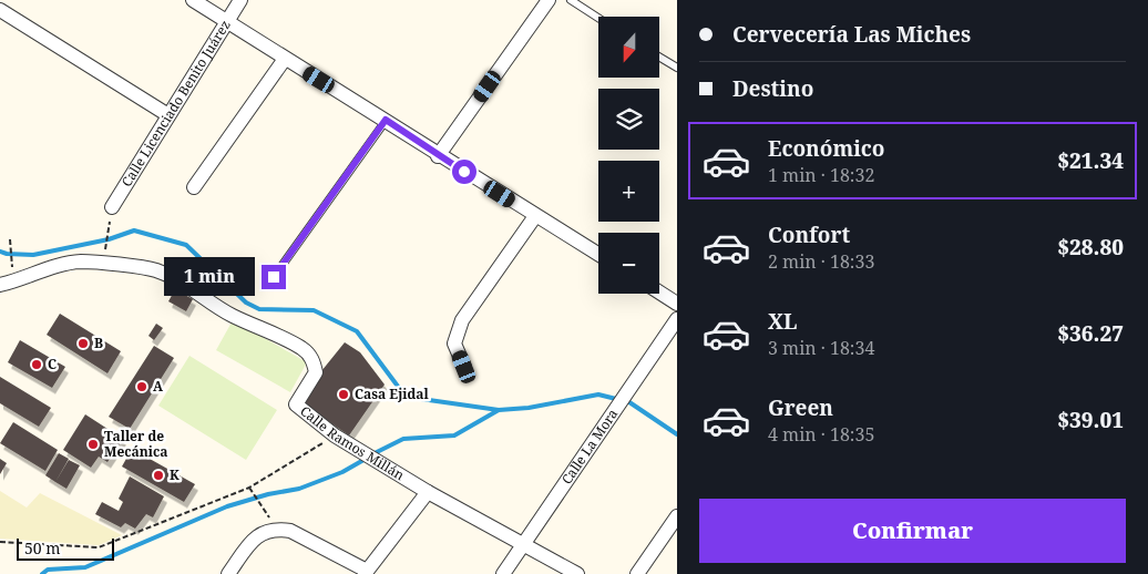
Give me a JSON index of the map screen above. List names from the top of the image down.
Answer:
{
  "streets": {
    "street": ["Calle Licenciado Benito Juárez", "Calle Ramos Millán", "Calle La Mora"]
  },
  "crossings": [
    ["Calle Ramos Millán", "Calle La Mora"]
  ],
  "places": [
    "B",
    "C",
    "A",
    "Casa Ejidal",
    "Taller de Mecánica",
    "K"
  ],
  "scale_bar": "50 m",
  "north": "bottom",
  "page": {
    "banner": ["Cervecería Las Miches", "Destino"],
    "map_buttons": ["+", "−"],
    "list": [
      {
        "name": "Económico",
        "note": "1 min · 18:32",
        "value": "$21.34"
      },
      {
        "name": "Confort",
        "note": "2 min · 18:33",
        "value": "$28.80"
      },
      {
        "name": "XL",
        "note": "3 min · 18:34",
        "value": "$36.27"
      },
      {
        "name": "Green",
        "note": "4 min · 18:35",
        "value": "$39.01"
      }
    ],
    "bubble": "1 min",
    "buttons": "Confirmar",
    "scale": "50 m"
  }
}
